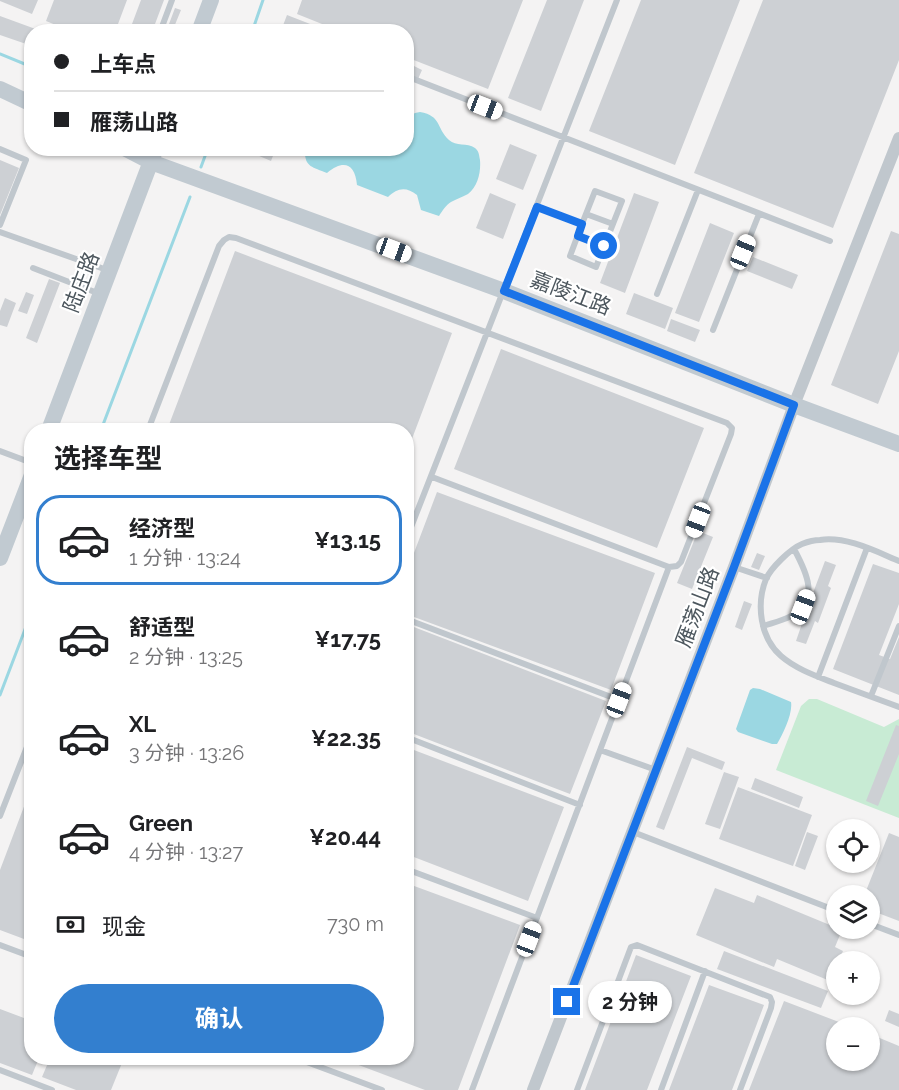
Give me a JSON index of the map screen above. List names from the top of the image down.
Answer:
{
  "streets": {
    "street": ["陆庄路", "嘉陵江路", "雁荡山路"]
  },
  "crossings": [
    ["嘉陵江路", "雁荡山路"]
  ],
  "page": {
    "banner": ["上车点", "雁荡山路"],
    "heading": "选择车型",
    "list": [
      {
        "name": "经济型",
        "note": "1 分钟 · 13:24",
        "value": "¥13.15"
      },
      {
        "name": "舒适型",
        "note": "2 分钟 · 13:25",
        "value": "¥17.75"
      },
      {
        "name": "XL",
        "note": "3 分钟 · 13:26",
        "value": "¥22.35"
      },
      {
        "name": "Green",
        "note": "4 分钟 · 13:27",
        "value": "¥20.44"
      }
    ],
    "map_buttons": ["+", "−"],
    "pay": ["现金", "730 m"],
    "buttons": "确认",
    "bubble": "2 分钟"
  }
}
